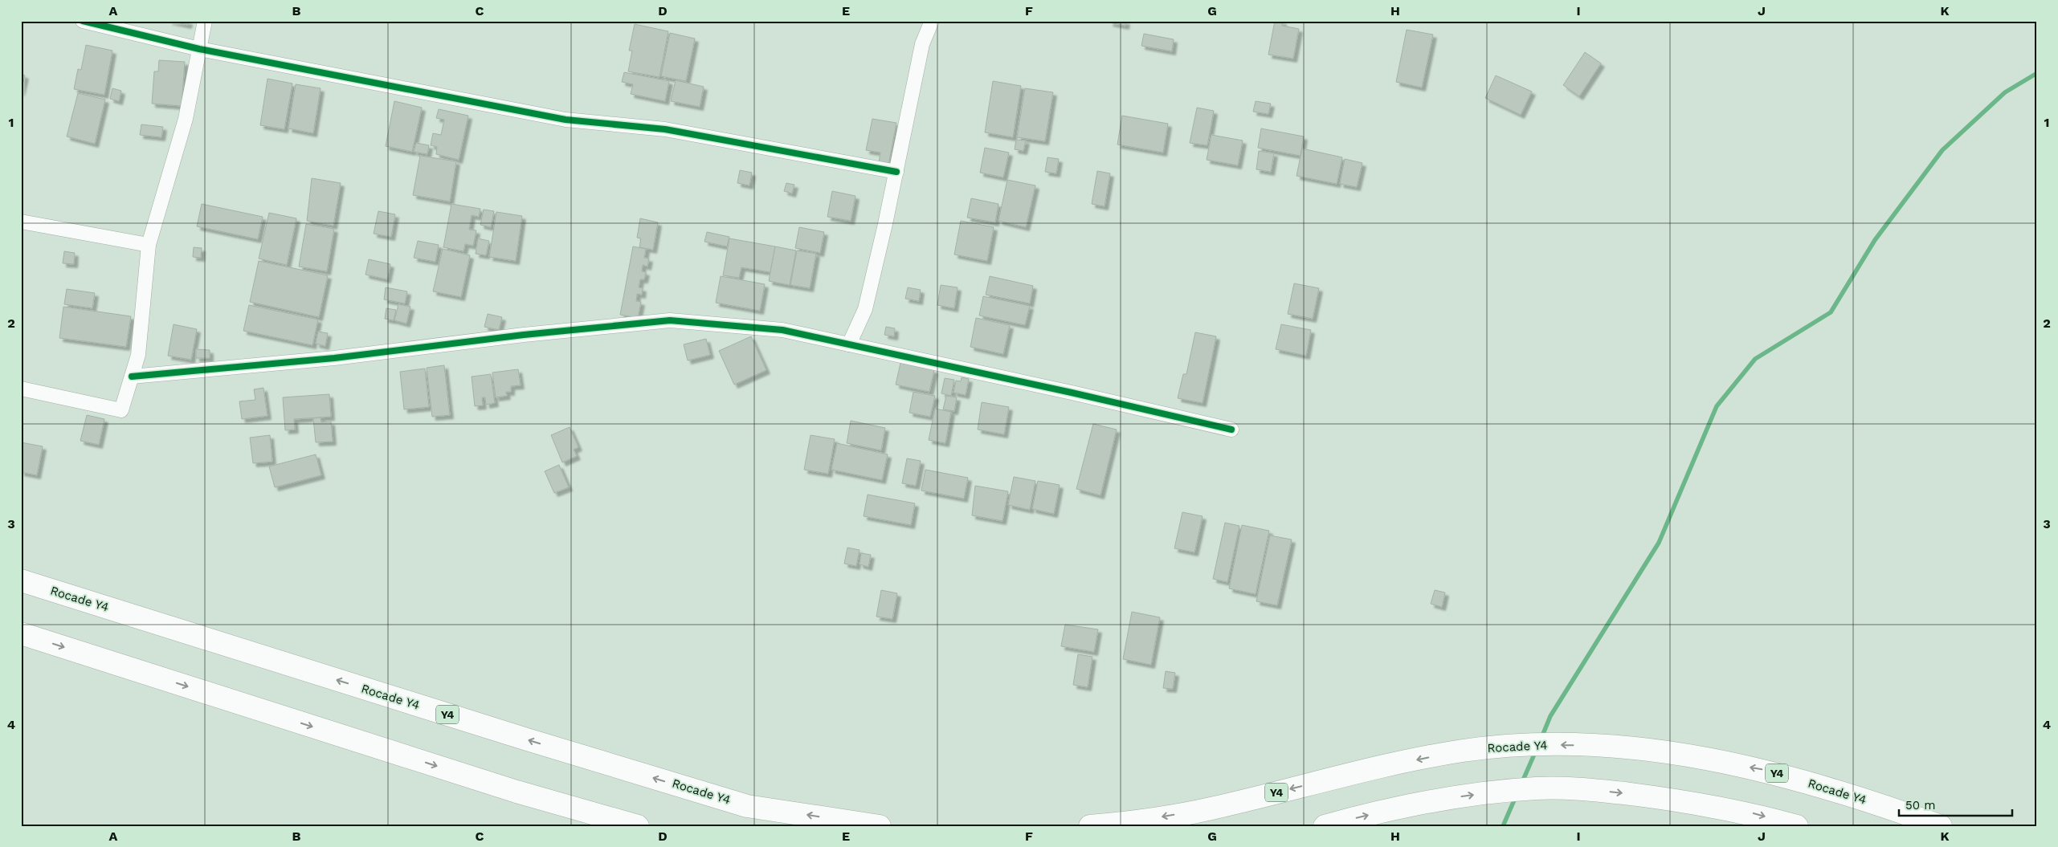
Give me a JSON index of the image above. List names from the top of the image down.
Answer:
{
  "streets": {
    "highway": ["Rocade Y4", "Y4"]
  },
  "scale_bar": "50 m",
  "grid": {
    "columns": [
      "A",
      "B",
      "C",
      "D",
      "E",
      "F",
      "G",
      "H",
      "I",
      "J",
      "K"
    ],
    "rows": [
      "1",
      "2",
      "3",
      "4"
    ]
  }
}
